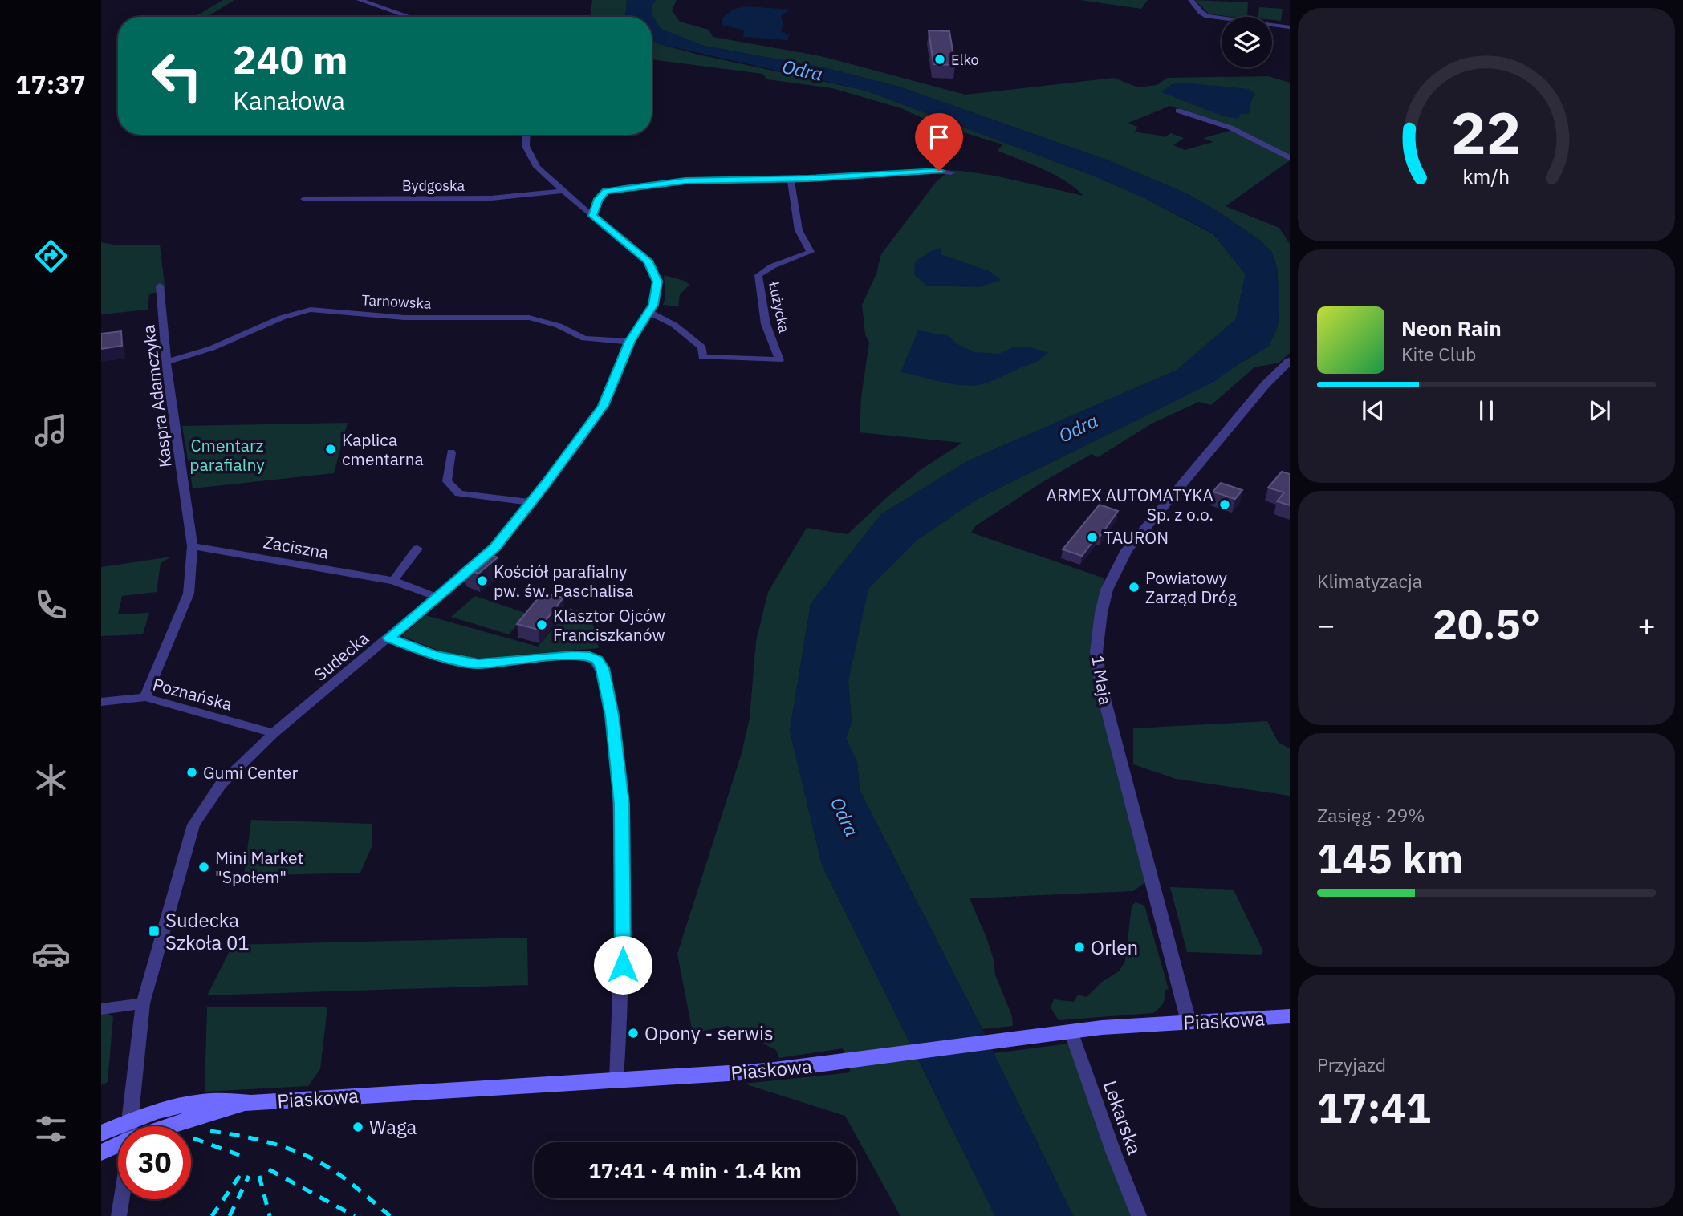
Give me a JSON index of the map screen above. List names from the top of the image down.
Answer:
{
  "streets": {
    "main road": ["Piaskowa"],
    "street": [
      "Bydgoska",
      "Tarnowska",
      "Łużycka",
      "Kaspra Adamczyka",
      "Zaciszna",
      "Sudecka",
      "1 Maja",
      "Poznańska",
      "Lekarska"
    ]
  },
  "crossings": [
    ["Bydgoska", "Sudecka"],
    ["Tarnowska", "Kaspra Adamczyka"],
    ["Tarnowska", "Sudecka"],
    ["Łużycka", "Sudecka"],
    ["Kaspra Adamczyka", "Zaciszna"],
    ["Kaspra Adamczyka", "Poznańska"],
    ["Zaciszna", "Sudecka"],
    ["Sudecka", "Poznańska"],
    ["1 Maja", "Piaskowa"],
    ["Piaskowa", "Lekarska"]
  ],
  "water": ["Odra"],
  "parks": ["Cmentarz parafialny"],
  "places": {
    "other": [
      "Elko",
      "Kaplica cmentarna",
      "ARMEX AUTOMATYKA Sp. z o.o.",
      "TAURON",
      "Kościół parafialny pw. św. Paschalisa",
      "Powiatowy Zarząd Dróg",
      "Klasztor Ojców Franciszkanów",
      "Gumi Center",
      "Mini Market \"Społem\"",
      "Orlen",
      "Opony - serwis",
      "Waga"
    ],
    "transit": ["Sudecka Szkoła 01"]
  },
  "page": {
    "tabs": "17:37",
    "turn": ["240 m", "Kanałowa"],
    "song": ["Neon Rain", "Kite Club"],
    "tile": [
      "Klimatyzacja",
      ["Zasięg · 29%", "145 km"],
      ["Przyjazd", "17:41"]
    ],
    "heat": ["−", "20.5°", "+"],
    "limit": "30",
    "trip": "17:41 · 4 min · 1.4 km",
    "gauge": ["22", "km/h"]
  }
}
